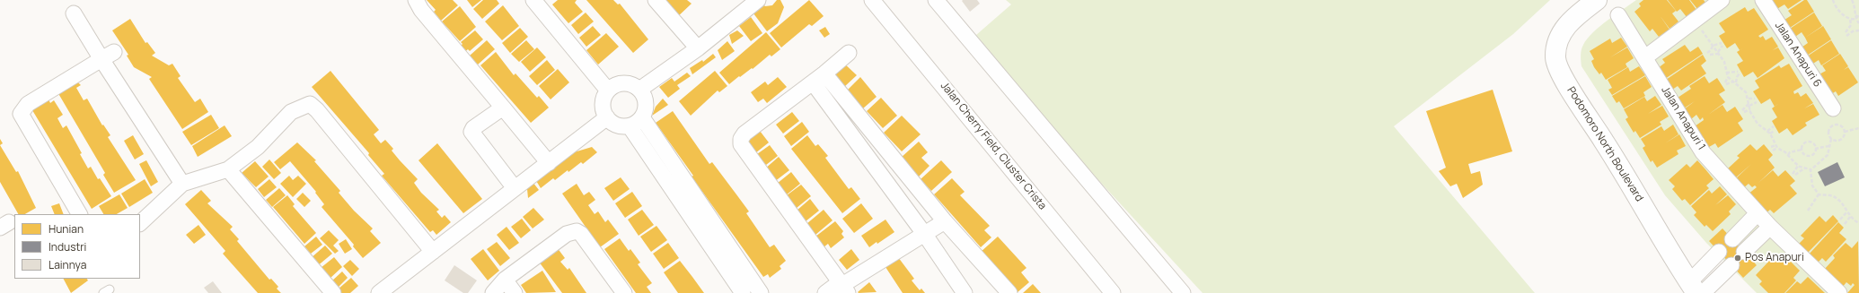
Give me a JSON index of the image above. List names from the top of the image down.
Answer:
{
  "streets": {
    "street": [
      "Jalan Anapuri 6",
      "Jalan Anapuri 1",
      "Podomoro North Boulevard",
      "Jalan Cherry Field, Cluster Crista"
    ]
  },
  "places": ["Pos Anapuri"],
  "legend": ["Hunian", "Industri", "Lainnya"]
}
